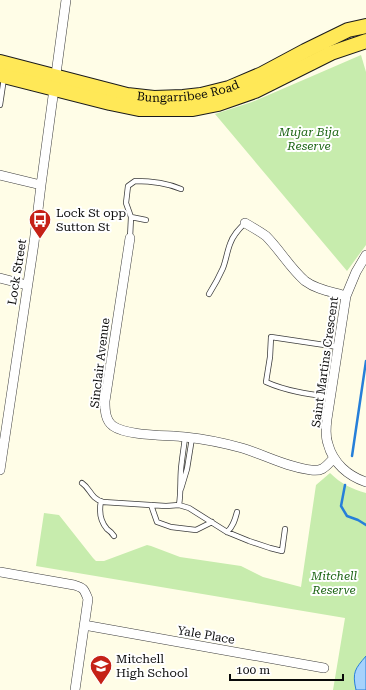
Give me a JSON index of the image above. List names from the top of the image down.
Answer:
{
  "streets": {
    "main road": ["Bungarribee Road"],
    "street": [
      "Lock Street",
      "Saint Martins Crescent",
      "Sinclair Avenue",
      "Yale Place"
    ]
  },
  "crossings": [
    ["Bungarribee Road", "Lock Street"],
    ["Saint Martins Crescent", "Sinclair Avenue"]
  ],
  "parks": ["Mujar Bija Reserve", "Mitchell Reserve"],
  "places": {
    "bus stop": ["Lock St opp Sutton St"],
    "school or university": ["Mitchell High School"]
  },
  "scale_bar": "100 m"
}
